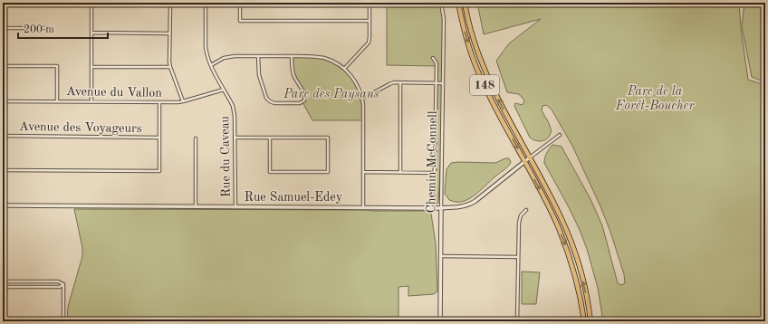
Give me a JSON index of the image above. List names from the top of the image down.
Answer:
{
  "streets": {
    "highway": ["148"],
    "street": [
      "Avenue du Vallon",
      "Avenue des Voyageurs",
      "Rue du Caveau",
      "Chemin McConnell",
      "Rue Samuel-Edey"
    ]
  },
  "crossings": [
    ["148", "Rue Samuel-Edey"],
    ["Avenue du Vallon", "Rue du Caveau"],
    ["Rue du Caveau", "Rue Samuel-Edey"],
    ["Chemin McConnell", "Rue Samuel-Edey"]
  ],
  "parks": ["Parc de la Forêt-Boucher", "Parc des Paysans"],
  "scale_bar": "200 m"
}
